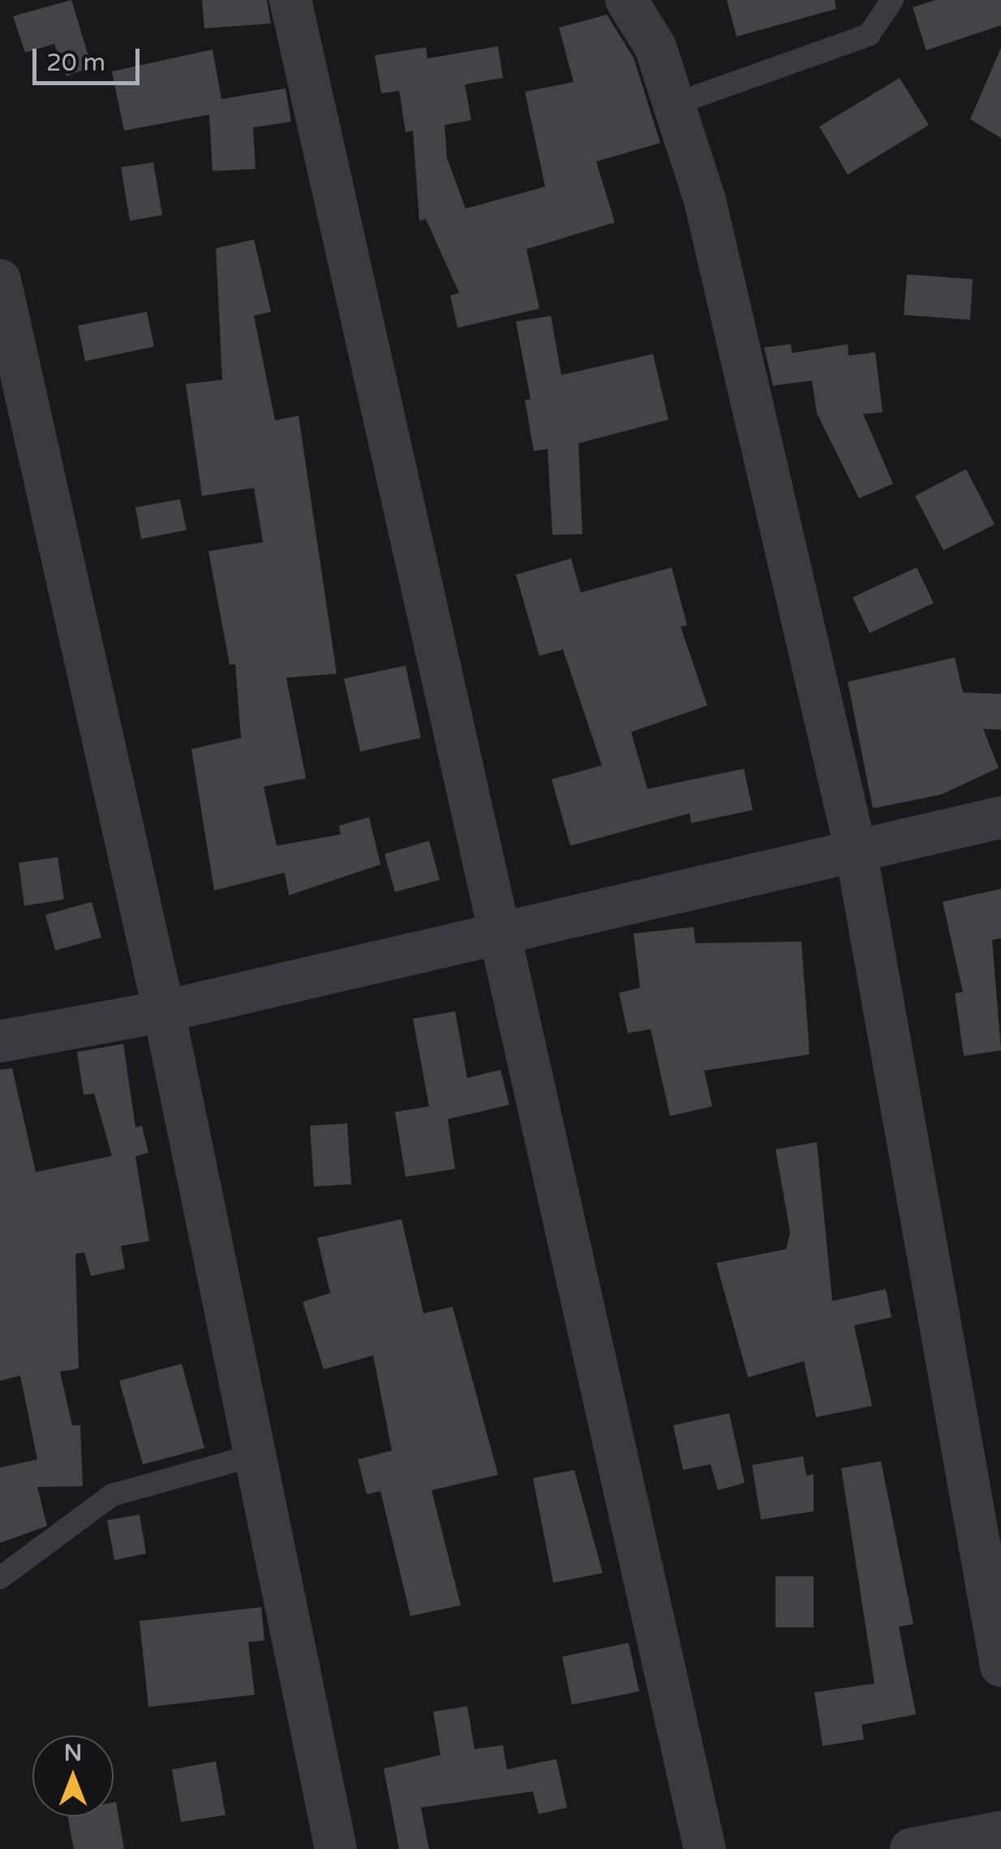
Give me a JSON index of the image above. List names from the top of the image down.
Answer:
{
  "scale_bar": "20 m",
  "north": "top"
}
